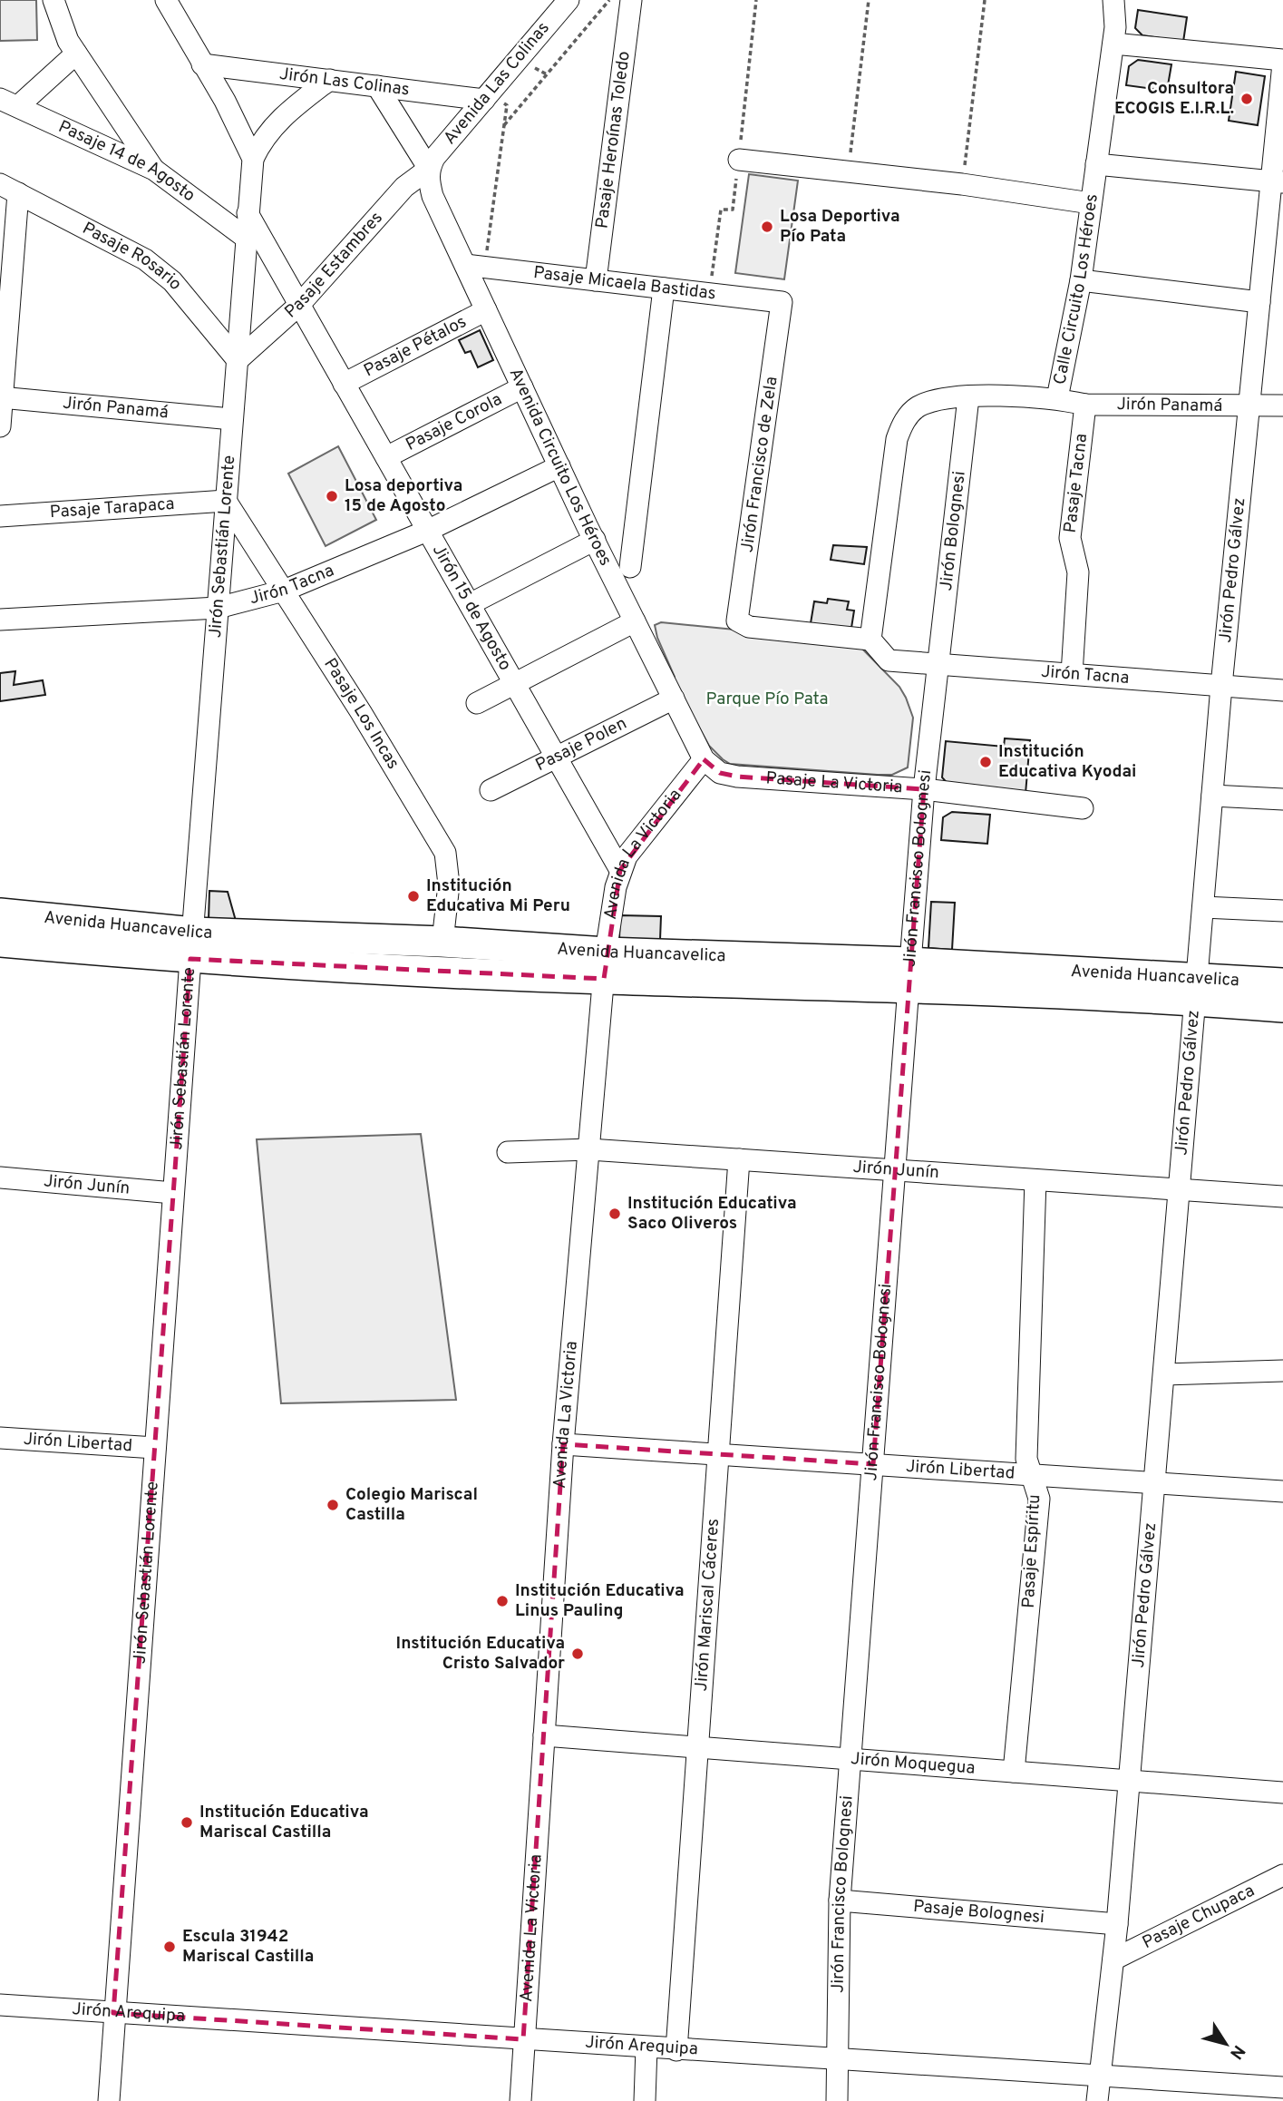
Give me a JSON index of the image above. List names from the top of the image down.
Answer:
{
  "streets": {
    "highway": ["Avenida Huancavelica"],
    "street": [
      "Jirón Las Colinas",
      "Avenida Las Colinas",
      "Pasaje Heroínas Toledo",
      "Pasaje 14 de Agosto",
      "Pasaje Rosario",
      "Pasaje Estambres",
      "Pasaje Micaela Bastidas",
      "Calle Circuito Los Héroes",
      "Pasaje Pétalos",
      "Jirón Panamá",
      "Pasaje Corola",
      "Jirón Francisco de Zela",
      "Avenida Circuito Los Héroes",
      "Pasaje Tacna",
      "Pasaje Tarapaca",
      "Jirón Bolognesi",
      "Jirón Sebastián Lorente",
      "Jirón Pedro Gálvez",
      "Jirón Tacna",
      "Jirón 15 de Agosto",
      "Pasaje Los Incas",
      "Pasaje Polen",
      "Pasaje La Victoria",
      "Avenida La Victoria",
      "Jirón Francisco Bolognesi",
      "Jirón Junín",
      "Jirón Libertad",
      "Pasaje Espíritu",
      "Jirón Mariscal Cáceres",
      "Jirón Moquegua",
      "Pasaje Bolognesi",
      "Pasaje Chupaca",
      "Jirón Arequipa"
    ]
  },
  "crossings": [
    ["Jirón Las Colinas", "Avenida Las Colinas"],
    ["Avenida Las Colinas", "Pasaje Estambres"],
    ["Avenida Las Colinas", "Avenida Circuito Los Héroes"],
    ["Pasaje Heroínas Toledo", "Pasaje Micaela Bastidas"],
    ["Pasaje 14 de Agosto", "Jirón Sebastián Lorente"],
    ["Pasaje Rosario", "Pasaje Estambres"],
    ["Pasaje Rosario", "Jirón Sebastián Lorente"],
    ["Pasaje Estambres", "Avenida Circuito Los Héroes"],
    ["Pasaje Estambres", "Jirón Sebastián Lorente"],
    ["Pasaje Estambres", "Jirón 15 de Agosto"],
    ["Pasaje Micaela Bastidas", "Jirón Francisco de Zela"],
    ["Pasaje Micaela Bastidas", "Avenida Circuito Los Héroes"],
    ["Calle Circuito Los Héroes", "Jirón Panamá"],
    ["Calle Circuito Los Héroes", "Jirón Francisco de Zela"],
    ["Calle Circuito Los Héroes", "Jirón Bolognesi"],
    ["Calle Circuito Los Héroes", "Jirón Tacna"],
    ["Pasaje Pétalos", "Avenida Circuito Los Héroes"],
    ["Pasaje Pétalos", "Jirón 15 de Agosto"],
    ["Jirón Panamá", "Pasaje Tacna"],
    ["Jirón Panamá", "Jirón Sebastián Lorente"],
    ["Jirón Panamá", "Jirón Pedro Gálvez"],
    ["Pasaje Corola", "Avenida Circuito Los Héroes"],
    ["Pasaje Corola", "Jirón 15 de Agosto"],
    ["Jirón Francisco de Zela", "Jirón Tacna"],
    ["Avenida Circuito Los Héroes", "Jirón Tacna"],
    ["Avenida Circuito Los Héroes", "Pasaje Polen"],
    ["Avenida Circuito Los Héroes", "Pasaje La Victoria"],
    ["Avenida Circuito Los Héroes", "Avenida La Victoria"],
    ["Pasaje Tacna", "Jirón Tacna"],
    ["Pasaje Tarapaca", "Jirón Sebastián Lorente"],
    ["Pasaje Tarapaca", "Pasaje Los Incas"],
    ["Jirón Bolognesi", "Jirón Tacna"],
    ["Jirón Bolognesi", "Jirón Francisco Bolognesi"],
    ["Jirón Sebastián Lorente", "Jirón Tacna"],
    ["Jirón Sebastián Lorente", "Jirón 15 de Agosto"],
    ["Jirón Sebastián Lorente", "Pasaje Los Incas"],
    ["Jirón Sebastián Lorente", "Avenida Huancavelica"],
    ["Jirón Sebastián Lorente", "Jirón Junín"],
    ["Jirón Sebastián Lorente", "Jirón Libertad"],
    ["Jirón Sebastián Lorente", "Jirón Arequipa"],
    ["Jirón Pedro Gálvez", "Jirón Tacna"],
    ["Jirón Pedro Gálvez", "Avenida Huancavelica"],
    ["Jirón Pedro Gálvez", "Jirón Junín"],
    ["Jirón Pedro Gálvez", "Jirón Libertad"],
    ["Jirón Pedro Gálvez", "Jirón Moquegua"],
    ["Jirón Pedro Gálvez", "Pasaje Bolognesi"],
    ["Jirón Pedro Gálvez", "Pasaje Chupaca"],
    ["Jirón Pedro Gálvez", "Jirón Arequipa"],
    ["Jirón Tacna", "Jirón 15 de Agosto"],
    ["Jirón Tacna", "Pasaje Los Incas"],
    ["Jirón Tacna", "Jirón Francisco Bolognesi"],
    ["Jirón 15 de Agosto", "Pasaje Polen"],
    ["Jirón 15 de Agosto", "Avenida La Victoria"],
    ["Pasaje Los Incas", "Avenida Huancavelica"],
    ["Pasaje La Victoria", "Avenida La Victoria"],
    ["Pasaje La Victoria", "Jirón Francisco Bolognesi"],
    ["Avenida La Victoria", "Avenida Huancavelica"],
    ["Avenida La Victoria", "Jirón Junín"],
    ["Avenida La Victoria", "Jirón Libertad"],
    ["Avenida La Victoria", "Jirón Moquegua"],
    ["Avenida La Victoria", "Jirón Arequipa"],
    ["Jirón Francisco Bolognesi", "Avenida Huancavelica"],
    ["Jirón Francisco Bolognesi", "Jirón Junín"],
    ["Jirón Francisco Bolognesi", "Jirón Libertad"],
    ["Jirón Francisco Bolognesi", "Jirón Moquegua"],
    ["Jirón Francisco Bolognesi", "Pasaje Bolognesi"],
    ["Jirón Francisco Bolognesi", "Jirón Arequipa"],
    ["Jirón Junín", "Pasaje Espíritu"],
    ["Jirón Junín", "Jirón Mariscal Cáceres"],
    ["Jirón Libertad", "Pasaje Espíritu"],
    ["Jirón Libertad", "Jirón Mariscal Cáceres"],
    ["Pasaje Espíritu", "Jirón Moquegua"],
    ["Jirón Mariscal Cáceres", "Jirón Moquegua"],
    ["Jirón Mariscal Cáceres", "Jirón Arequipa"]
  ],
  "parks": ["Parque Pío Pata"],
  "places": [
    "Consultora ECOGIS E.I.R.L.",
    "Losa Deportiva Pío Pata",
    "Losa deportiva 15 de Agosto",
    "Institución Educativa Kyodai",
    "Institución Educativa Mi Peru",
    "Institución Educativa Saco Oliveros",
    "Colegio Mariscal Castilla",
    "Institución Educativa Linus Pauling",
    "Institución Educativa Cristo Salvador",
    "Institución Educativa Mariscal Castilla",
    "Escula 31942 Mariscal Castilla"
  ],
  "north": "bottom right"
}
